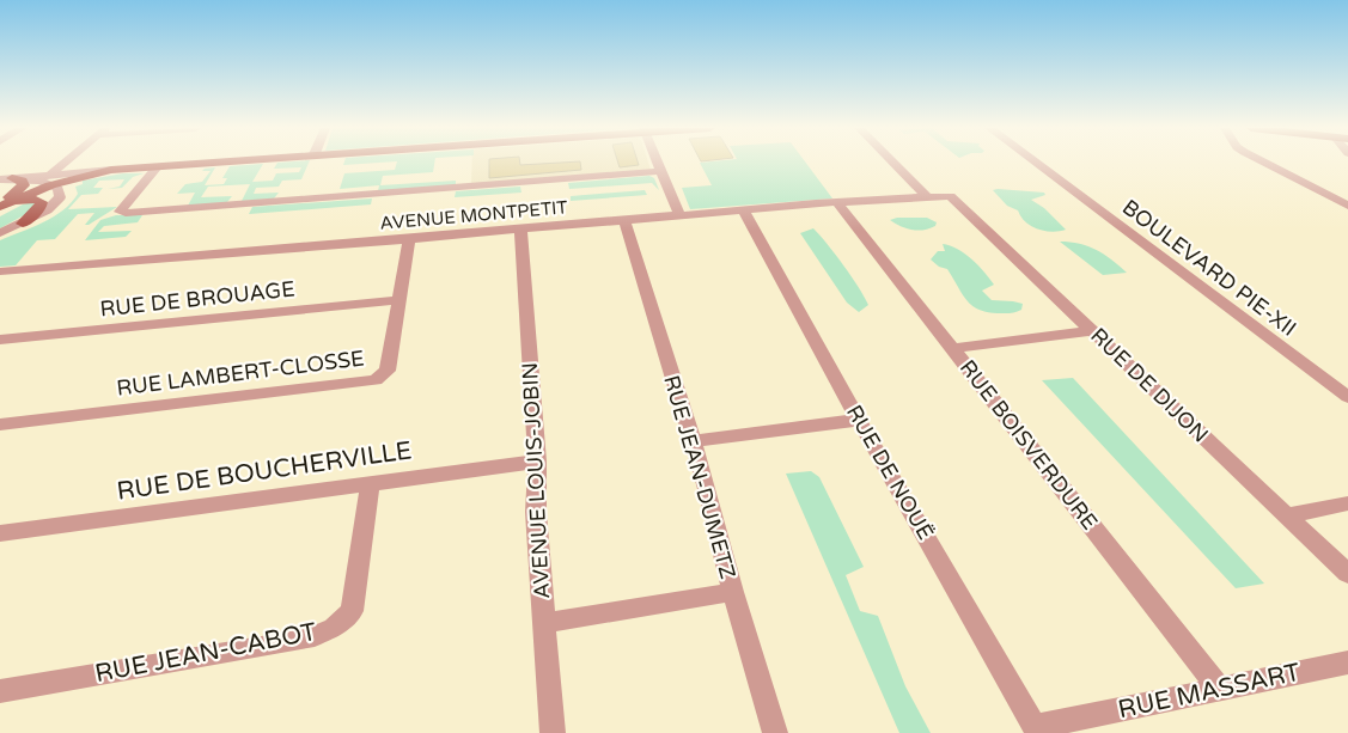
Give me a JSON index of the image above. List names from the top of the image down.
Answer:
{
  "streets": {
    "street": [
      "AVENUE MONTPETIT",
      "BOULEVARD PIE-XII",
      "RUE DE BROUAGE",
      "RUE LAMBERT-CLOSSE",
      "RUE DE DIJON",
      "RUE BOISVERDURE",
      "RUE DE BOUCHERVILLE",
      "RUE DE NOUË",
      "RUE JEAN-DUMETZ",
      "AVENUE LOUIS-JOBIN",
      "RUE JEAN-CABOT",
      "RUE MASSART"
    ]
  },
  "crossings": [
    ["AVENUE MONTPETIT", "RUE LAMBERT-CLOSSE"],
    ["AVENUE MONTPETIT", "RUE DE DIJON"],
    ["AVENUE MONTPETIT", "RUE BOISVERDURE"],
    ["AVENUE MONTPETIT", "RUE DE NOUË"],
    ["AVENUE MONTPETIT", "RUE JEAN-DUMETZ"],
    ["AVENUE MONTPETIT", "AVENUE LOUIS-JOBIN"],
    ["RUE DE BROUAGE", "RUE LAMBERT-CLOSSE"],
    ["RUE BOISVERDURE", "RUE MASSART"],
    ["RUE DE BOUCHERVILLE", "AVENUE LOUIS-JOBIN"],
    ["RUE DE BOUCHERVILLE", "RUE JEAN-CABOT"],
    ["RUE DE NOUË", "RUE MASSART"]
  ]
}
